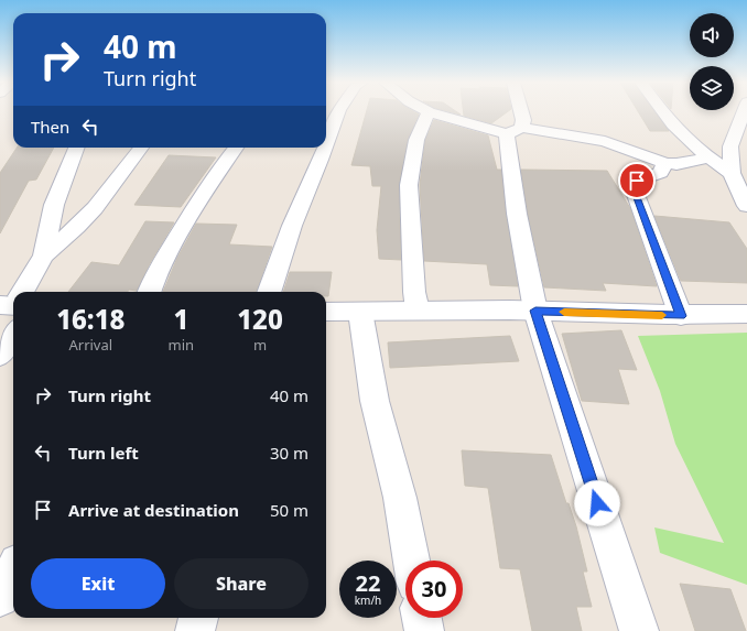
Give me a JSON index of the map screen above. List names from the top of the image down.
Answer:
{
  "page": {
    "turn": ["40 m", "Turn right"],
    "then": "Then",
    "eta": [
      "16:18",
      "Arrival",
      "1",
      "min",
      "120",
      "m"
    ],
    "list": [
      {
        "name": "Turn right",
        "value": "40 m"
      },
      {
        "name": "Turn left",
        "value": "30 m"
      },
      {
        "name": "Arrive at destination",
        "value": "50 m"
      }
    ],
    "buttons": ["Exit", "Share"],
    "speed": "22 km/h",
    "limit": "30"
  }
}
